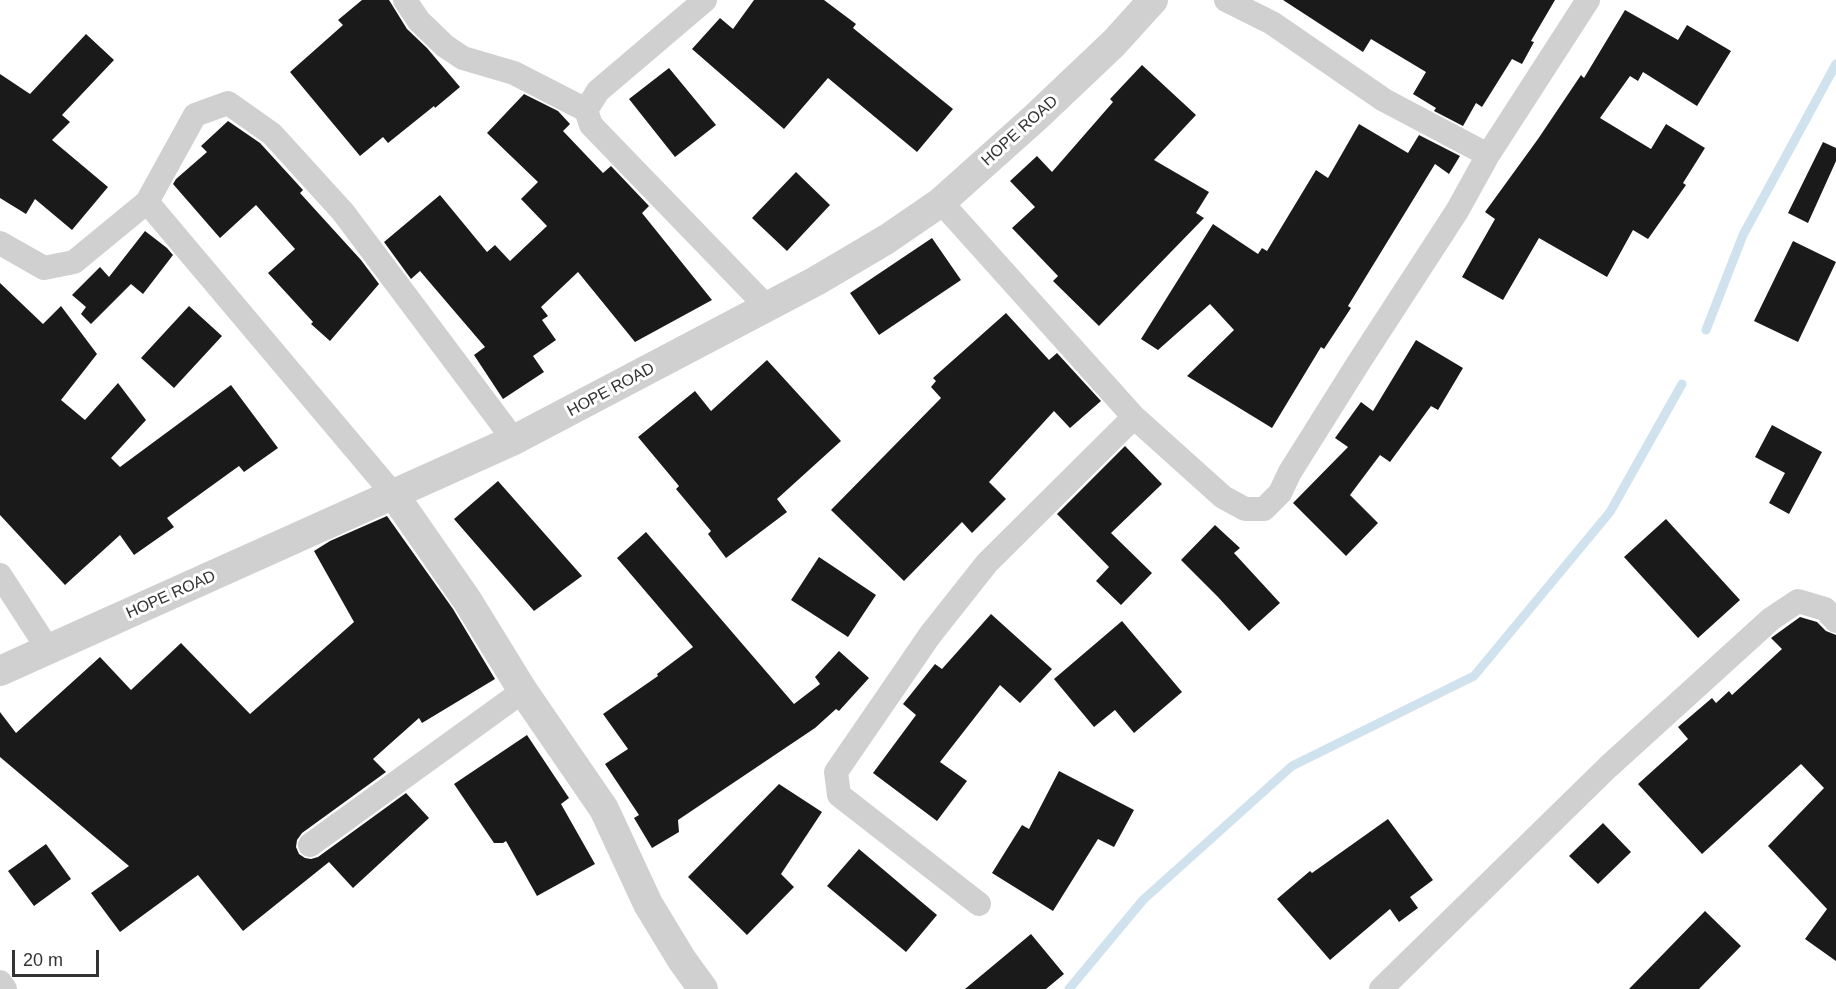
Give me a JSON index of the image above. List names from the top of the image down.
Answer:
{
  "streets": {
    "street": ["HOPE ROAD"]
  },
  "scale_bar": "20 m"
}
